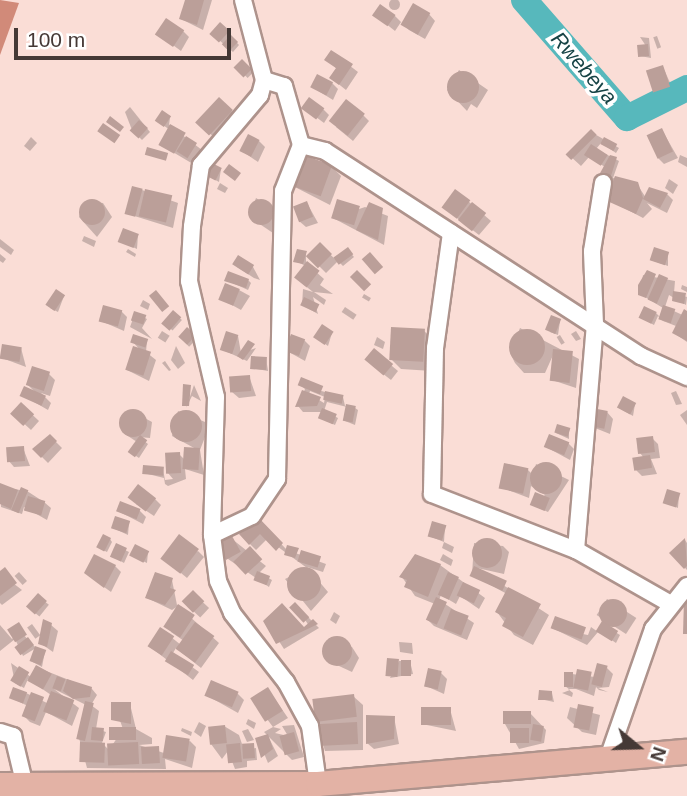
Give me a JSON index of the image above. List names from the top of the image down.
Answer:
{
  "water": ["Rwebeya"],
  "scale_bar": "100 m",
  "north": "right"
}
